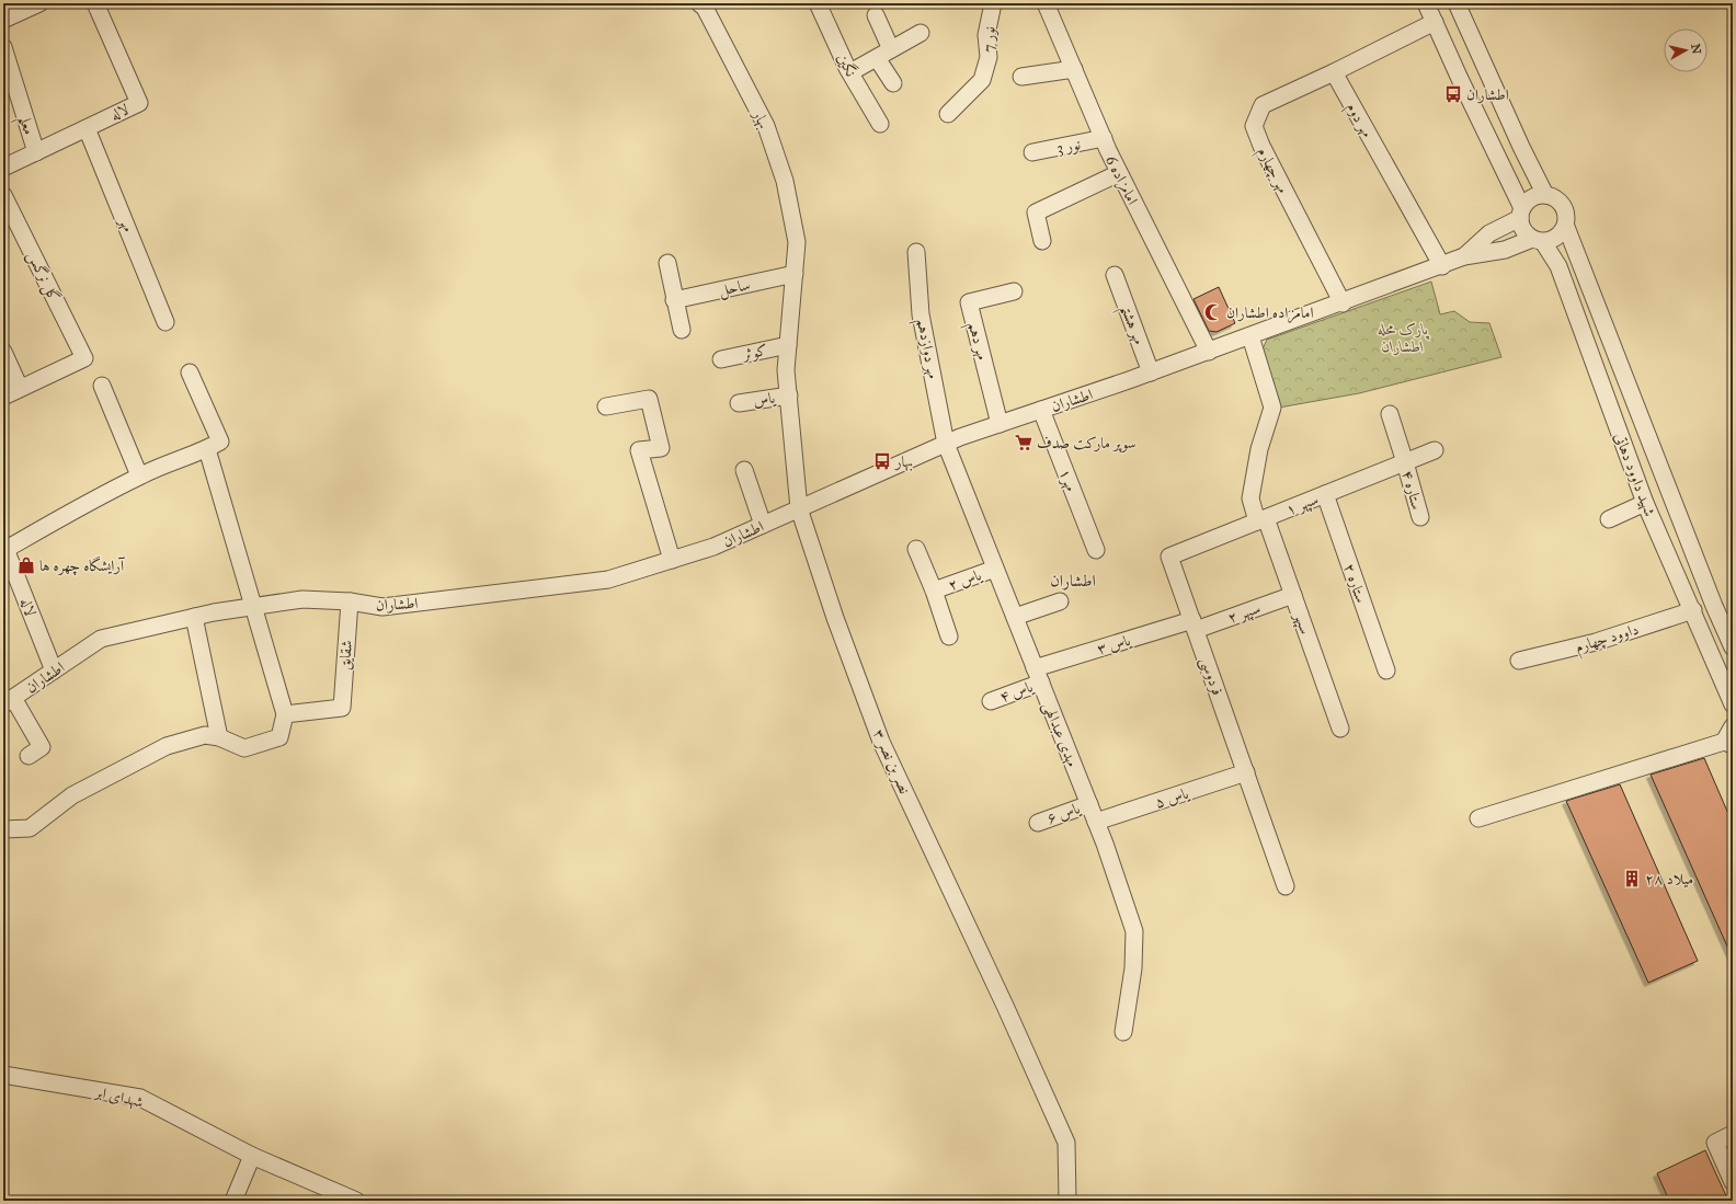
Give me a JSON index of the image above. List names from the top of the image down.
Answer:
{
  "streets": {
    "street": [
      "نور 7",
      "نگین",
      "لاله",
      "بهار",
      "مهر دوم",
      "معلم",
      "نور 3",
      "مهر چهارم",
      "امامزاده 6",
      "مهر",
      "گل نرگس",
      "ساحل",
      "مهر هشتم",
      "مهر دهم",
      "مهر دوازدهم",
      "کوثر",
      "یاس",
      "اطشاران",
      "شهید داوود دهاتی",
      "مهر۱",
      "ستاره ۴",
      "سپهر ۱",
      "یاس ۲",
      "ستاره ۲",
      "سپهر ۲",
      "سپهر",
      "داوود چهارم",
      "یاس ۳",
      "شقایق",
      "فردوسی",
      "یاس ۴",
      "مهدی عبدالهی",
      "نصر بن نصر ۳",
      "یاس ۵",
      "یاس ۶",
      "شهدای ابر"
    ]
  },
  "crossings": [
    ["لاله", "معلم"],
    ["لاله", "مهر"],
    ["لاله", "اطشاران"],
    ["بهار", "ساحل"],
    ["بهار", "کوثر"],
    ["بهار", "یاس"],
    ["بهار", "اطشاران"],
    ["بهار", "نصر بن نصر ۳"],
    ["مهر دوم", "مهر چهارم"],
    ["مهر دوم", "اطشاران"],
    ["نور 3", "امامزاده 6"],
    ["مهر چهارم", "اطشاران"],
    ["امامزاده 6", "اطشاران"],
    ["مهر هشتم", "اطشاران"],
    ["مهر دهم", "اطشاران"],
    ["مهر دوازدهم", "اطشاران"],
    ["مهر دوازدهم", "مهدی عبدالهی"],
    ["اطشاران", "شهید داوود دهاتی"],
    ["اطشاران", "مهر۱"],
    ["اطشاران", "سپهر"],
    ["اطشاران", "شقایق"],
    ["اطشاران", "مهدی عبدالهی"],
    ["اطشاران", "نصر بن نصر ۳"],
    ["شهید داوود دهاتی", "داوود چهارم"],
    ["ستاره ۴", "سپهر ۱"],
    ["سپهر ۱", "ستاره ۲"],
    ["سپهر ۱", "سپهر"],
    ["سپهر ۱", "فردوسی"],
    ["یاس ۲", "مهدی عبدالهی"],
    ["سپهر ۲", "سپهر"],
    ["سپهر ۲", "یاس ۳"],
    ["سپهر ۲", "فردوسی"],
    ["یاس ۳", "فردوسی"],
    ["یاس ۳", "یاس ۴"],
    ["یاس ۳", "مهدی عبدالهی"],
    ["فردوسی", "یاس ۵"],
    ["یاس ۴", "مهدی عبدالهی"],
    ["مهدی عبدالهی", "یاس ۵"],
    ["مهدی عبدالهی", "یاس ۶"]
  ],
  "districts": ["اطشاران"],
  "parks": ["پارک محله اطشاران"],
  "places": {
    "bus stop": ["اطشاران", "بهار"],
    "mosque": ["امامزاده اطشاران"],
    "supermarket": ["سوپر مارکت صدف"],
    "shop": ["آرایشگاه چهره ها"],
    "building": ["میلاد ۲۸"]
  },
  "north": "right"
}
